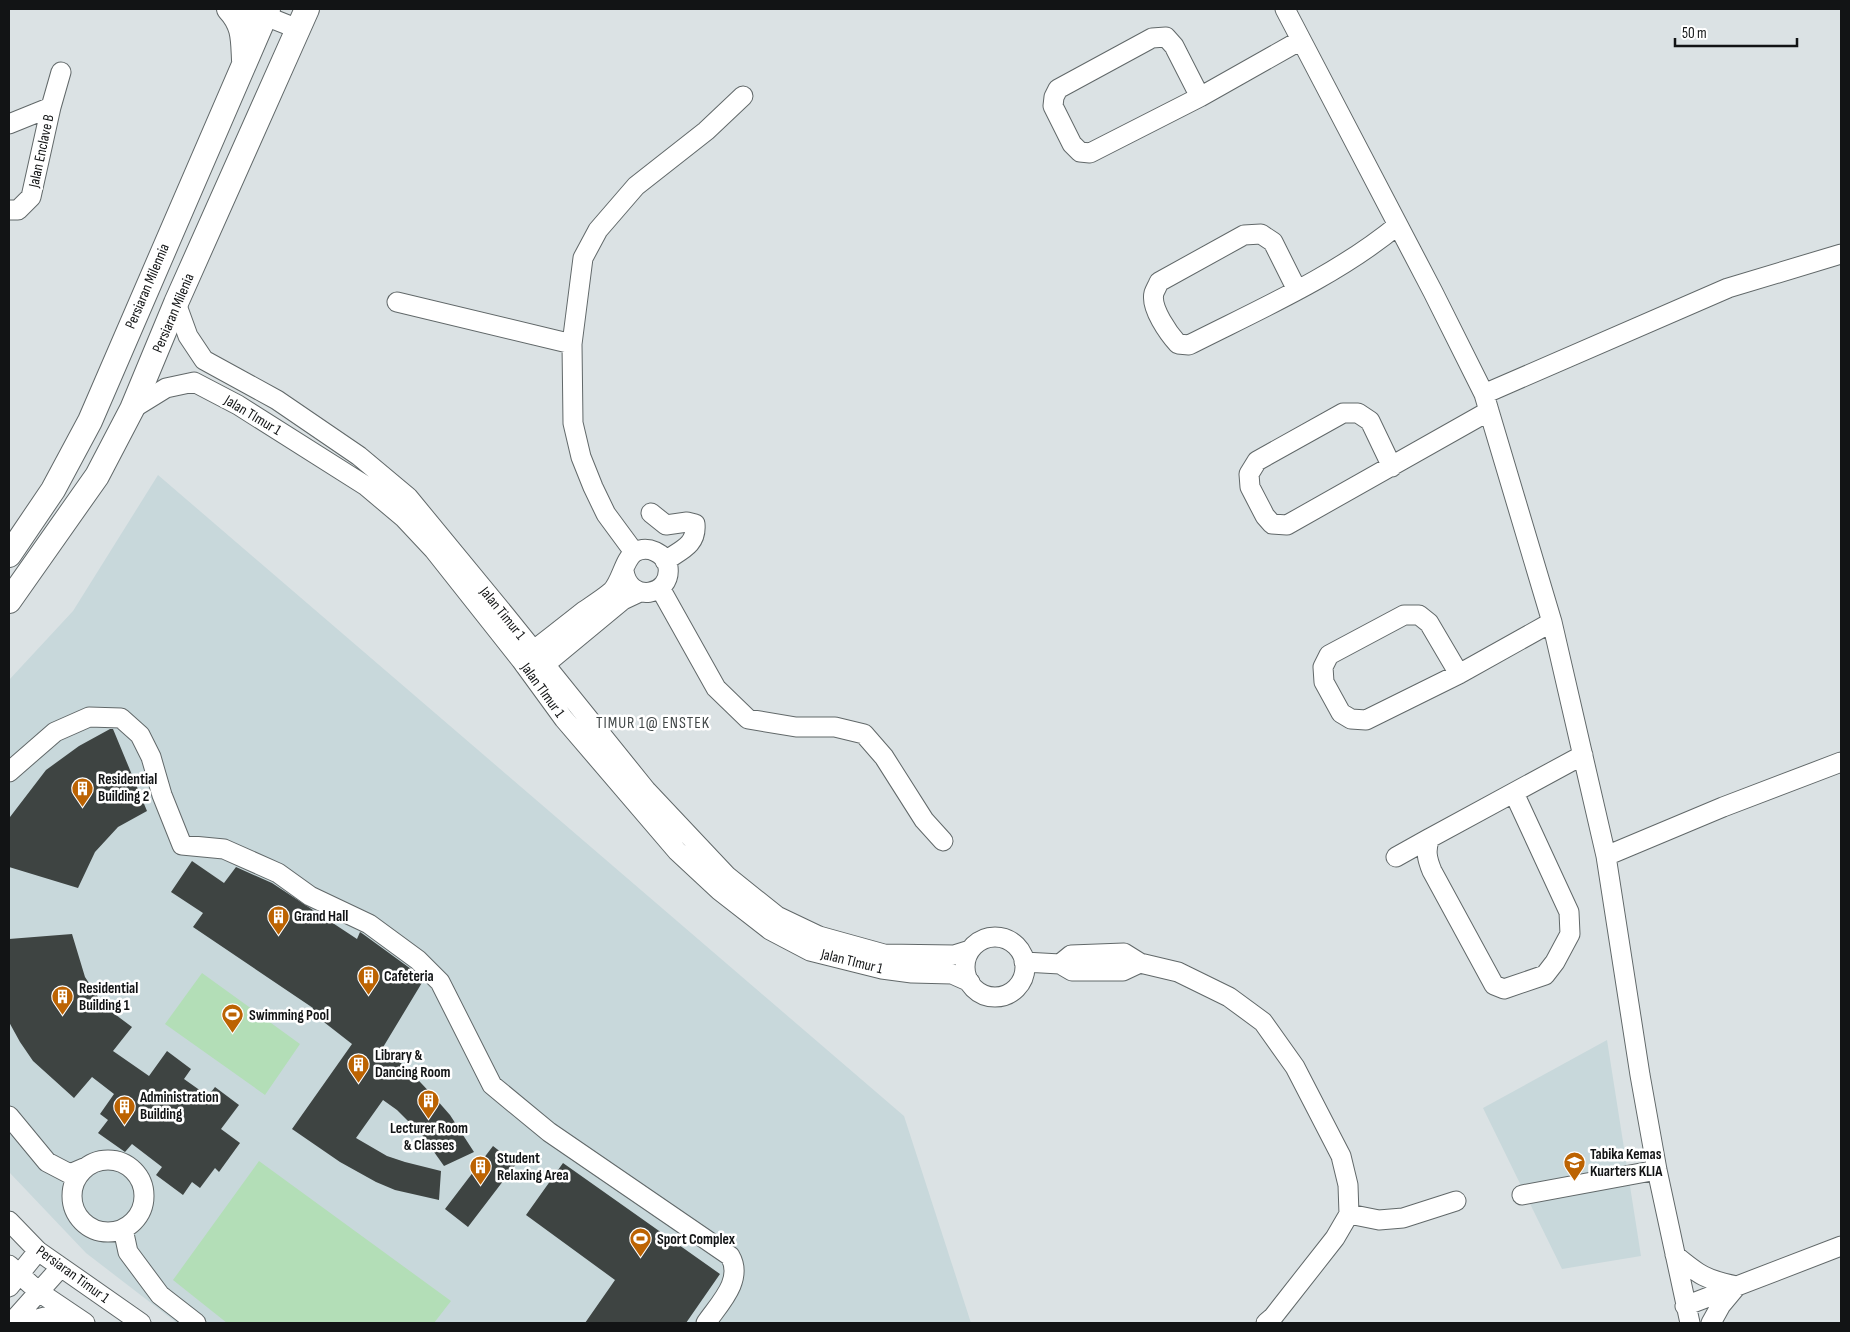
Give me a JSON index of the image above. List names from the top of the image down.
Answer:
{
  "streets": {
    "main road": ["Persiaran Milennia", "Persiaran Milenia"],
    "street": [
      "Jalan Enclave B",
      "Jalan TImur 1",
      "Jalan Timur 1",
      "Persiaran Timur 1"
    ]
  },
  "crossings": [
    ["Persiaran Milenia", "Jalan TImur 1"],
    ["Persiaran Milenia", "Jalan Timur 1"],
    ["Jalan TImur 1", "Jalan Timur 1"]
  ],
  "districts": ["TIMUR 1@ ENSTEK"],
  "places": {
    "building": [
      "Residential Building 2",
      "Grand Hall",
      "Cafeteria",
      "Residential Building 1",
      "Library & Dancing Room",
      "Lecturer Room & Classes",
      "Administration Building",
      "Student Relaxing Area"
    ],
    "sports": ["Swimming Pool", "Sport Complex"],
    "school or university": ["Tabika Kemas Kuarters KLIA"]
  },
  "scale_bar": "50 m"
}
